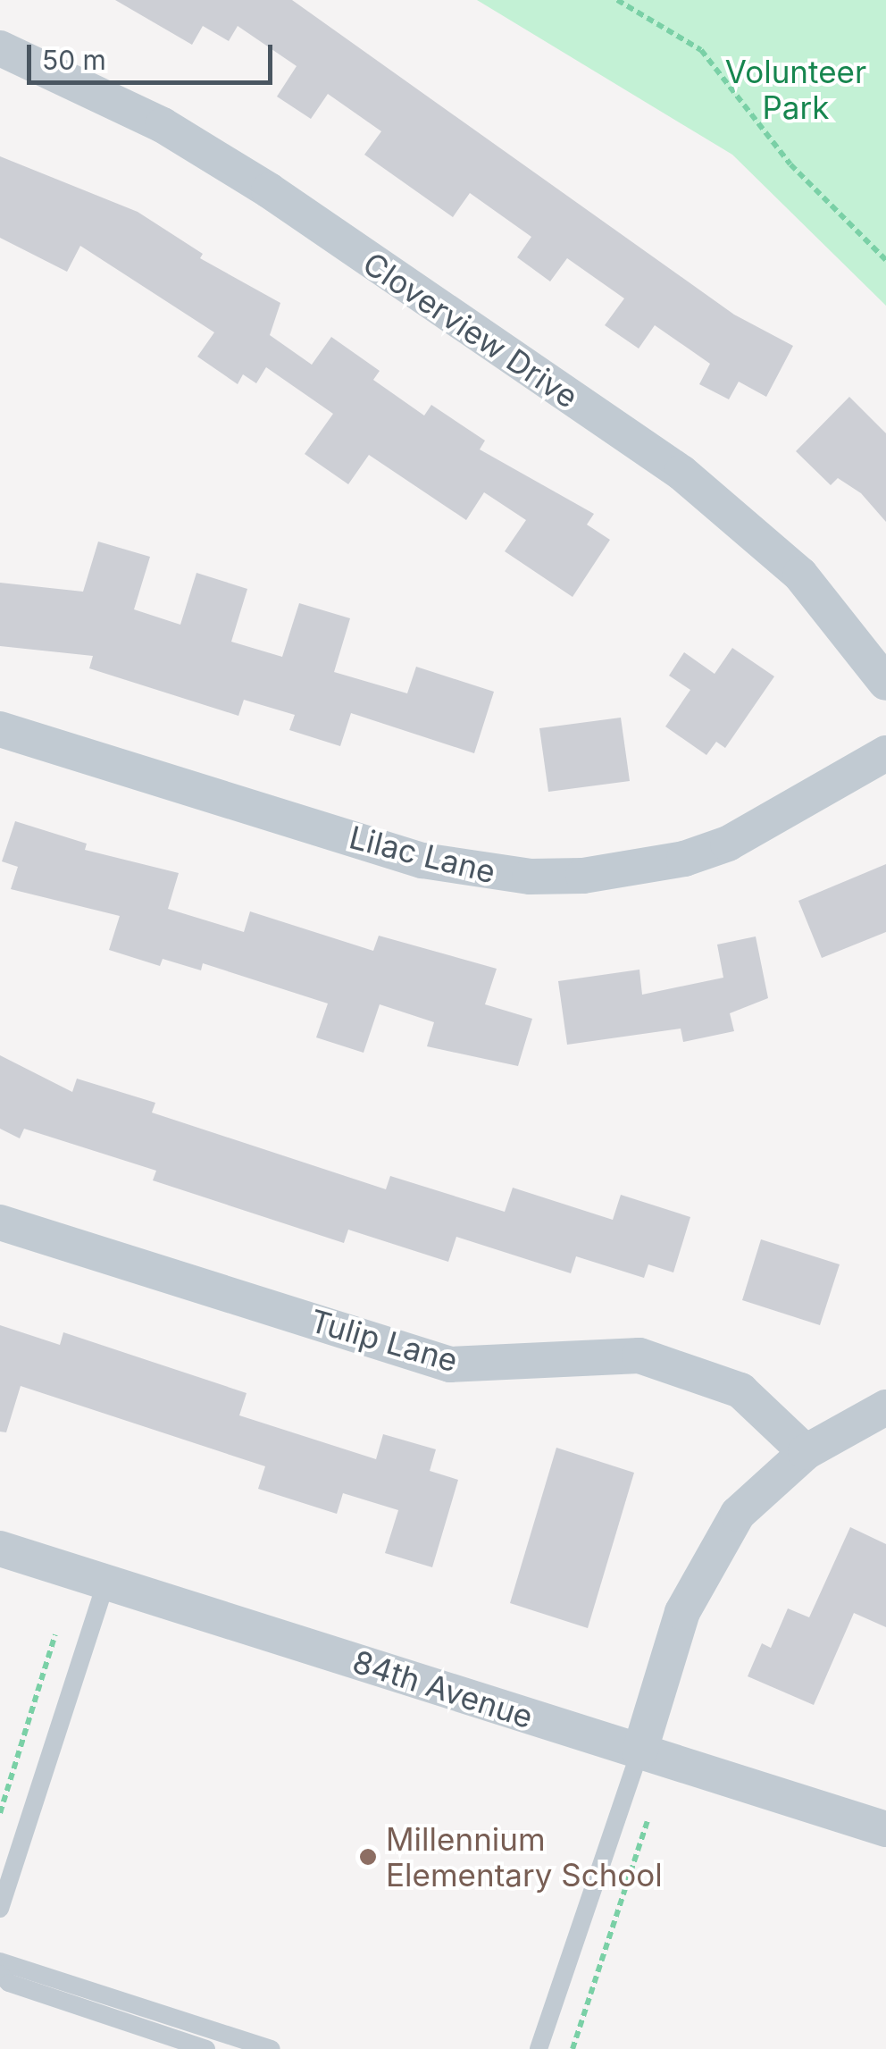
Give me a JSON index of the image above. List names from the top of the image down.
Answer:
{
  "streets": {
    "street": [
      "Cloverview Drive",
      "Lilac Lane",
      "Tulip Lane",
      "84th Avenue"
    ]
  },
  "parks": ["Volunteer Park"],
  "places": ["Millennium Elementary School"],
  "scale_bar": "50 m"
}
